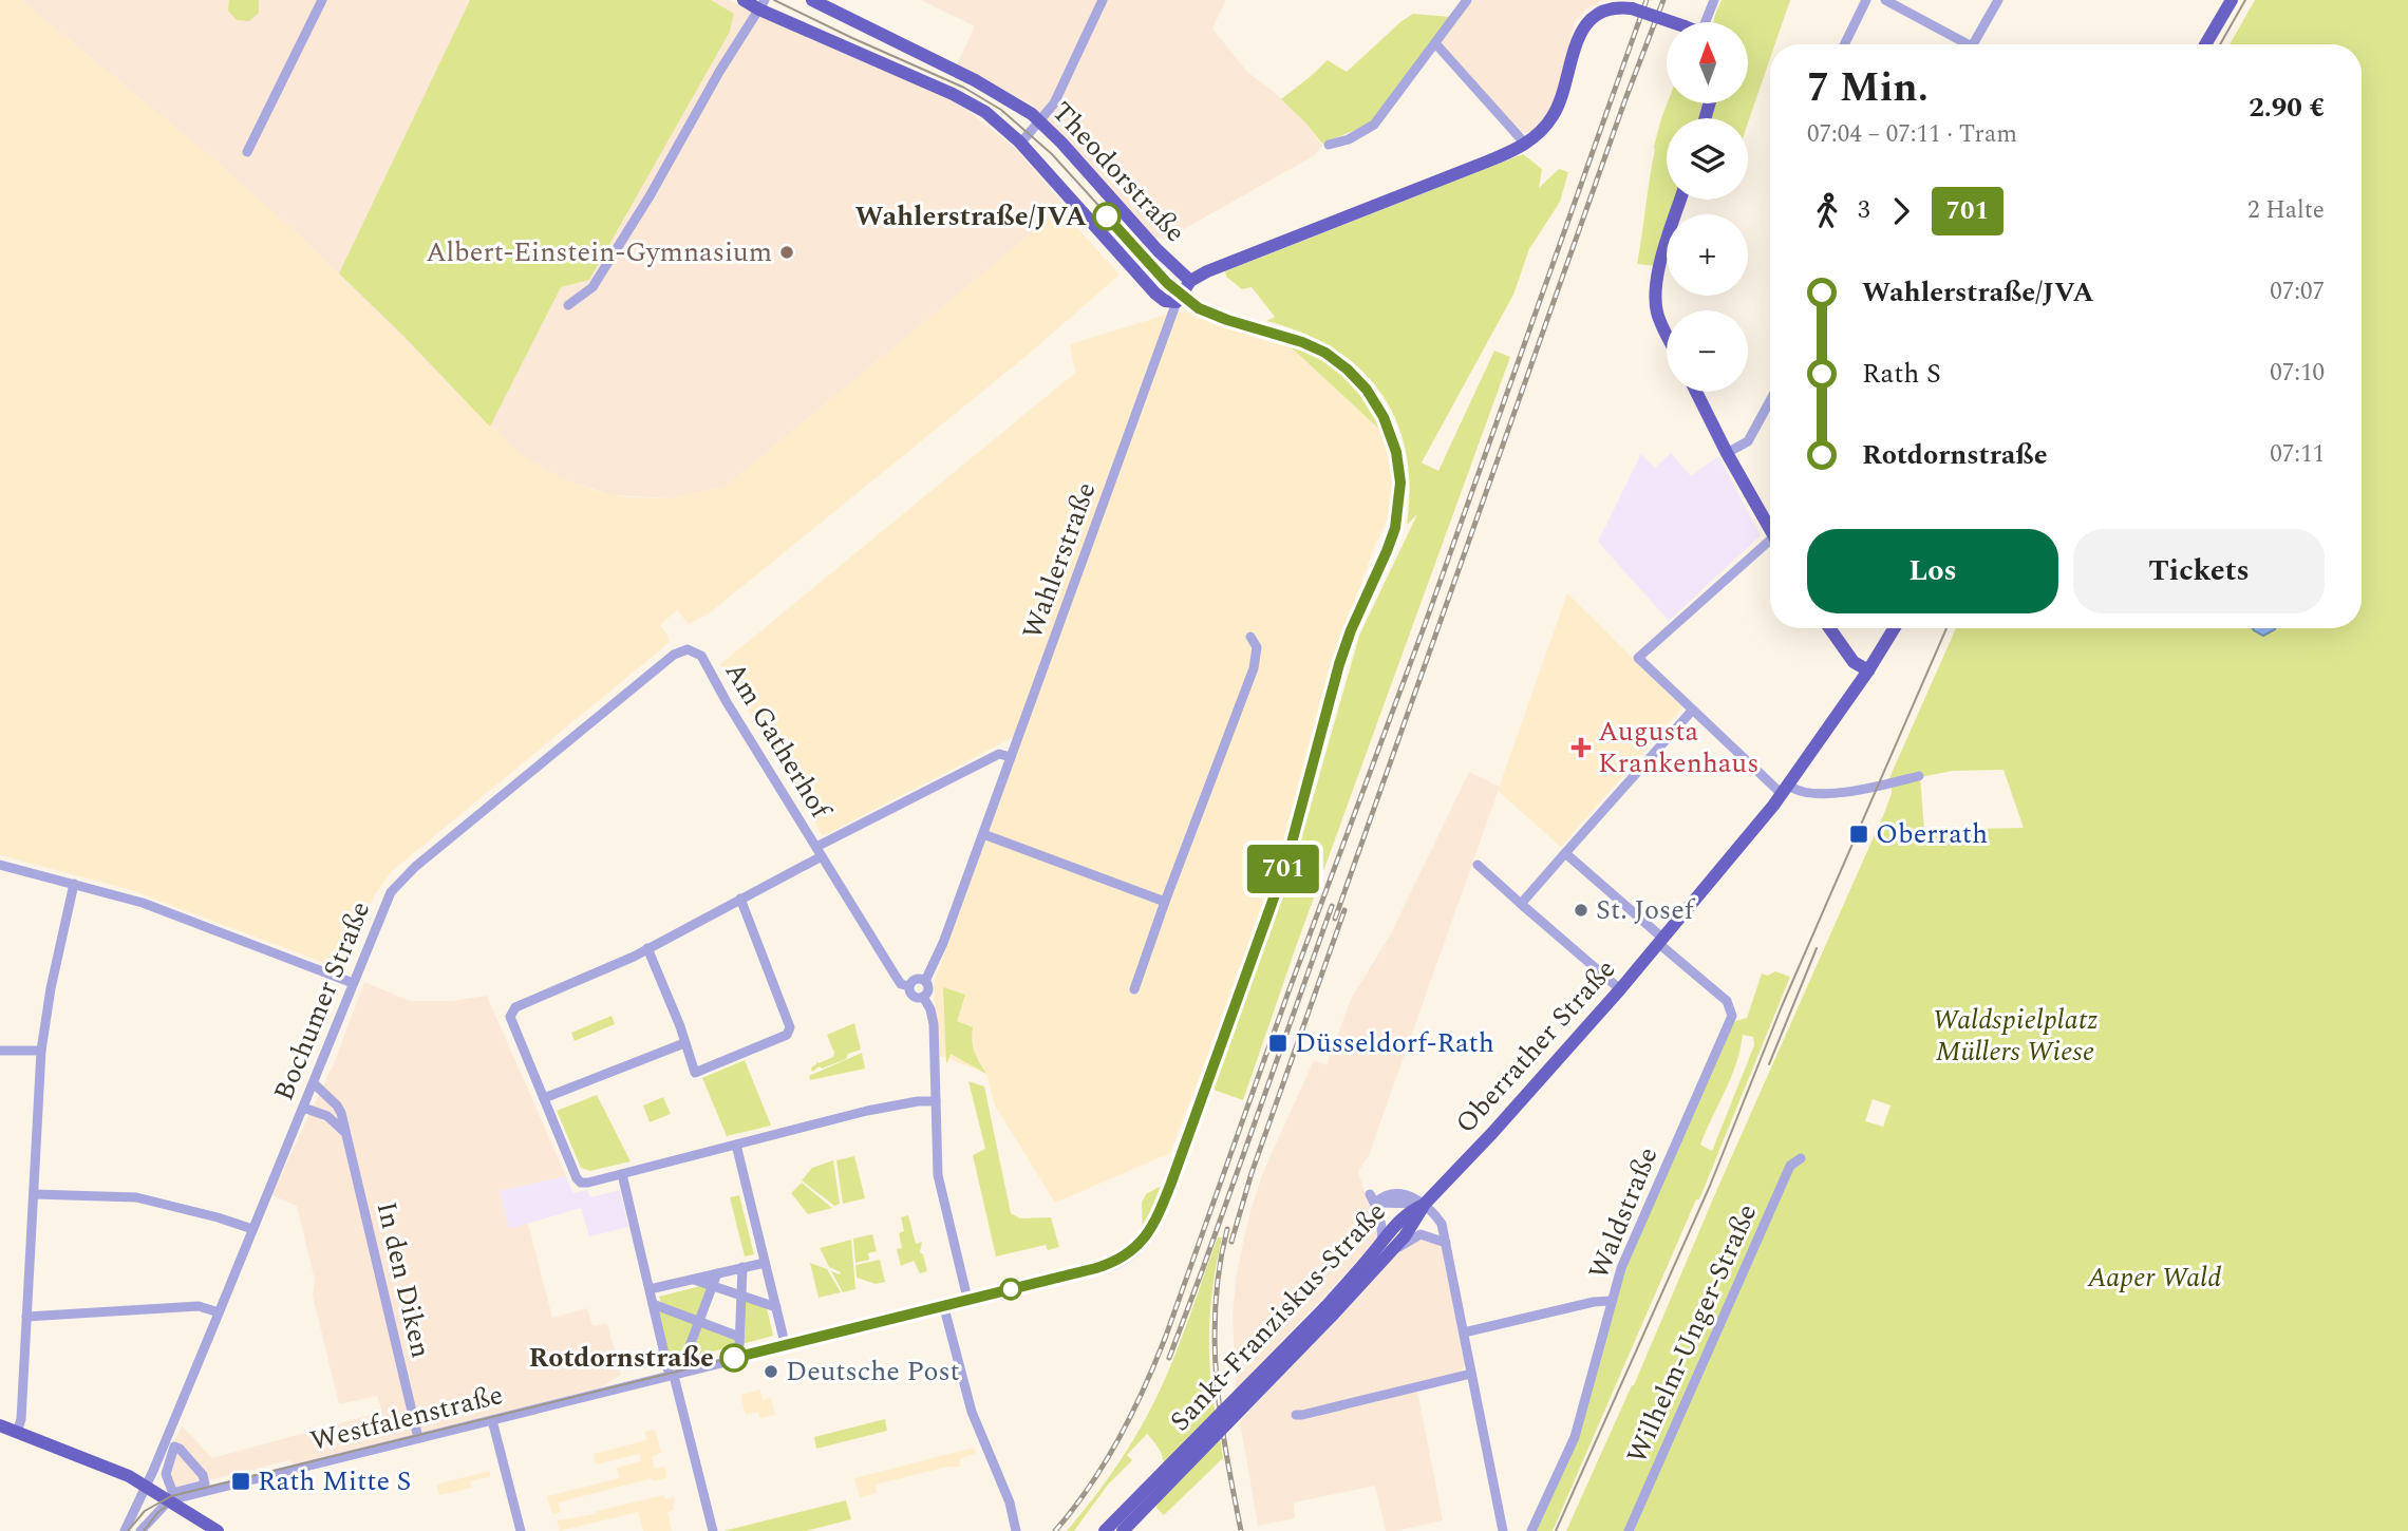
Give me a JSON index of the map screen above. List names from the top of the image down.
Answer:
{
  "streets": {
    "main road": ["Theodorstraße", "Oberrather Straße", "Sankt-Franziskus-Straße"],
    "street": [
      "Wahlerstraße",
      "Am Gatherhof",
      "Bochumer Straße",
      "Waldstraße",
      "In den Diken",
      "Wilhelm-Unger-Straße",
      "Westfalenstraße"
    ]
  },
  "crossings": [
    ["Theodorstraße", "Wahlerstraße"],
    ["Wahlerstraße", "Am Gatherhof"],
    ["Am Gatherhof", "Bochumer Straße"],
    ["Bochumer Straße", "In den Diken"],
    ["Oberrather Straße", "Waldstraße"],
    ["Oberrather Straße", "Sankt-Franziskus-Straße"],
    ["In den Diken", "Westfalenstraße"]
  ],
  "parks": ["Waldspielplatz Müllers Wiese", "Aaper Wald"],
  "places": {
    "other": [
      "Wahlerstraße/JVA",
      "Albert-Einstein-Gymnasium",
      "St. Josef",
      "Rotdornstraße",
      "Deutsche Post"
    ],
    "health": ["Augusta Krankenhaus"],
    "transit": ["Oberrath", "Düsseldorf-Rath", "Rath Mitte S"]
  },
  "lines": ["tram line 701"],
  "north": "top",
  "page": {
    "on_map": "701",
    "map_buttons": ["+", "−"],
    "heading": ["7 Min.", "07:04 – 07:11 · Tram", "2.90 €"],
    "legs": ["3", "701", "2 Halte"],
    "list": [
      {
        "name": "Wahlerstraße/JVA",
        "value": "07:07"
      },
      {
        "name": "Rath S",
        "value": "07:10"
      },
      {
        "name": "Rotdornstraße",
        "value": "07:11"
      }
    ],
    "buttons": ["Los", "Tickets"]
  }
}
